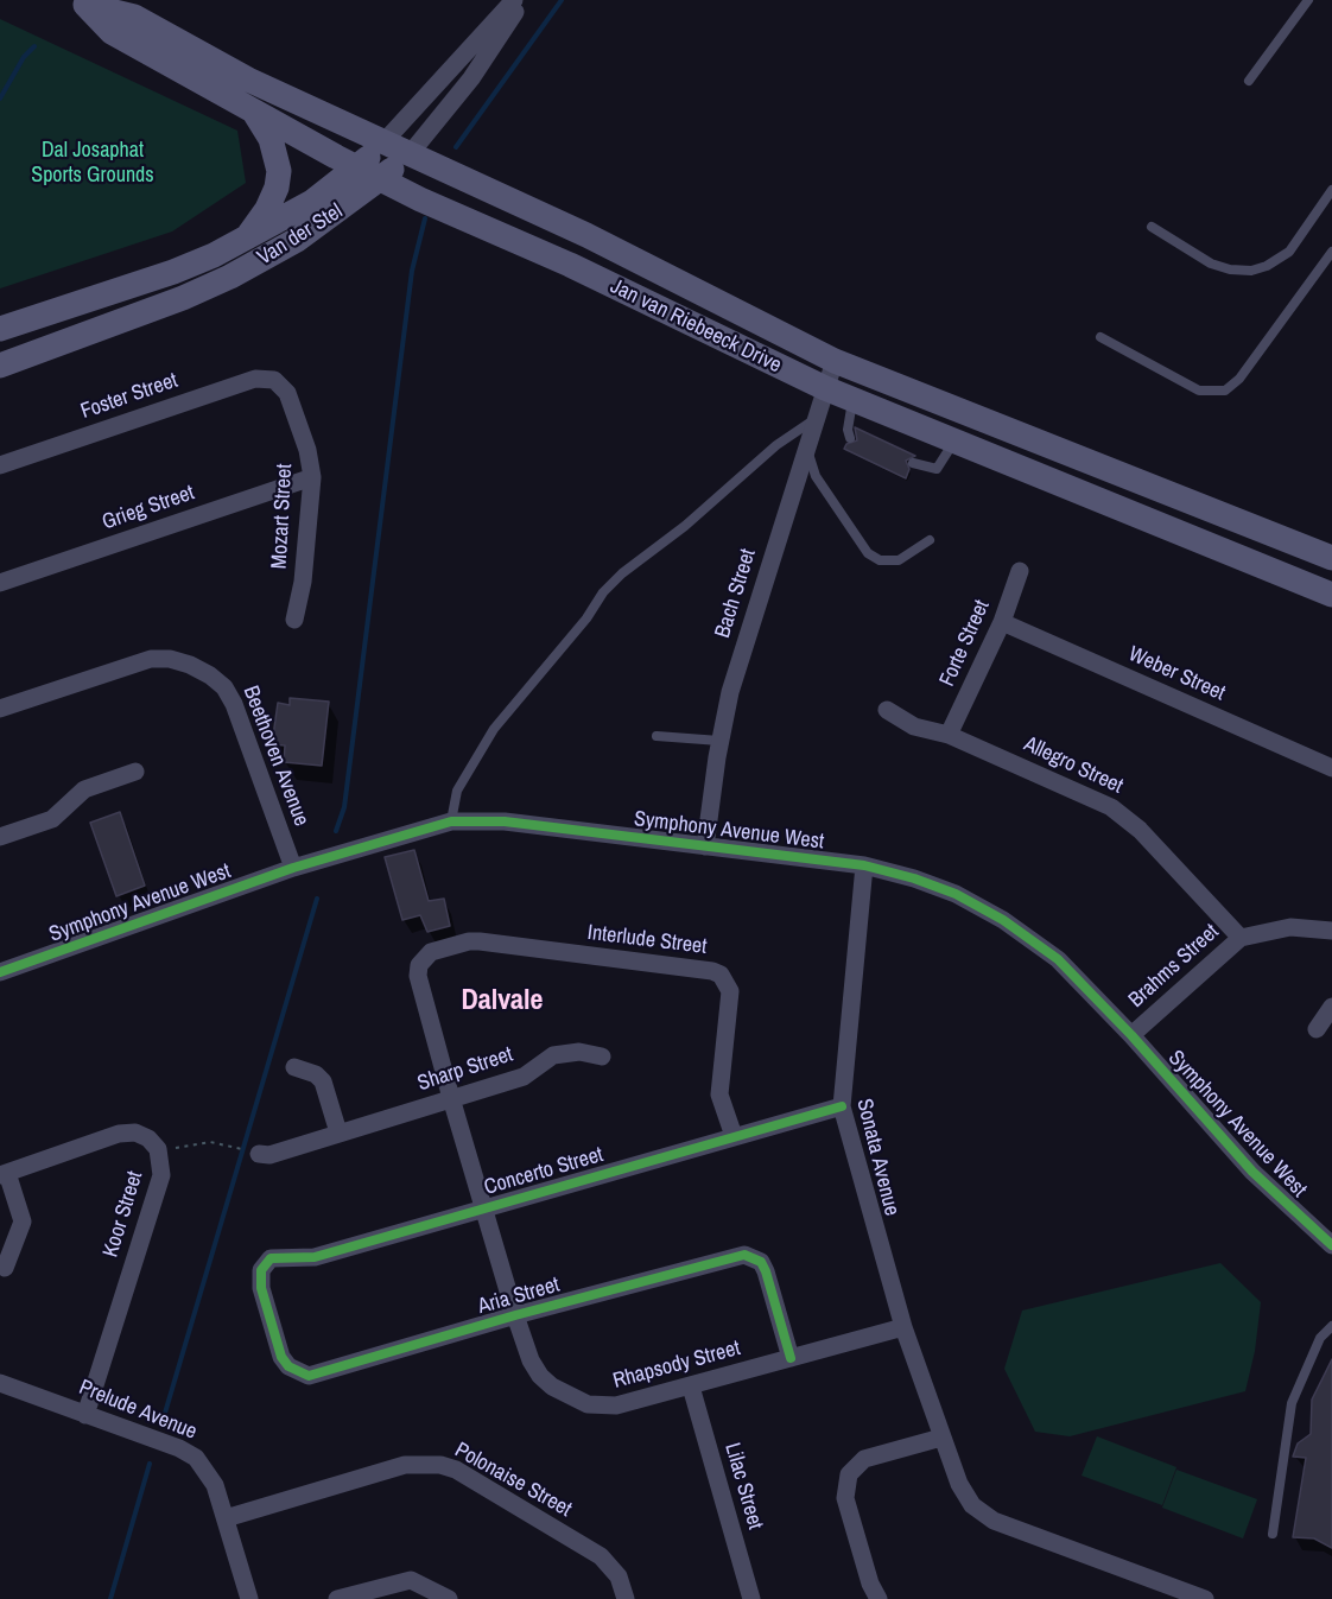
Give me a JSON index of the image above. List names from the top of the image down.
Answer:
{
  "streets": {
    "main road": ["Van der Stel", "Jan van Riebeeck Drive"],
    "street": [
      "Foster Street",
      "Grieg Street",
      "Mozart Street",
      "Bach Street",
      "Forte Street",
      "Weber Street",
      "Beethoven Avenue",
      "Allegro Street",
      "Symphony Avenue West",
      "Interlude Street",
      "Brahms Street",
      "Sharp Street",
      "Sonata Avenue",
      "Concerto Street",
      "Koor Street",
      "Aria Street",
      "Rhapsody Street",
      "Prelude Avenue",
      "Polonaise Street",
      "Lilac Street"
    ]
  },
  "crossings": [
    ["Van der Stel", "Jan van Riebeeck Drive"],
    ["Jan van Riebeeck Drive", "Bach Street"],
    ["Foster Street", "Mozart Street"],
    ["Grieg Street", "Mozart Street"],
    ["Bach Street", "Symphony Avenue West"],
    ["Forte Street", "Weber Street"],
    ["Forte Street", "Allegro Street"],
    ["Beethoven Avenue", "Symphony Avenue West"],
    ["Allegro Street", "Brahms Street"],
    ["Symphony Avenue West", "Brahms Street"],
    ["Symphony Avenue West", "Sonata Avenue"],
    ["Interlude Street", "Concerto Street"],
    ["Interlude Street", "Rhapsody Street"],
    ["Sharp Street", "Rhapsody Street"],
    ["Sonata Avenue", "Concerto Street"],
    ["Sonata Avenue", "Rhapsody Street"],
    ["Concerto Street", "Aria Street"],
    ["Concerto Street", "Rhapsody Street"],
    ["Koor Street", "Prelude Avenue"],
    ["Aria Street", "Rhapsody Street"],
    ["Rhapsody Street", "Lilac Street"],
    ["Prelude Avenue", "Polonaise Street"]
  ],
  "districts": ["Dalvale"],
  "parks": ["Dal Josaphat Sports Grounds"]
}
